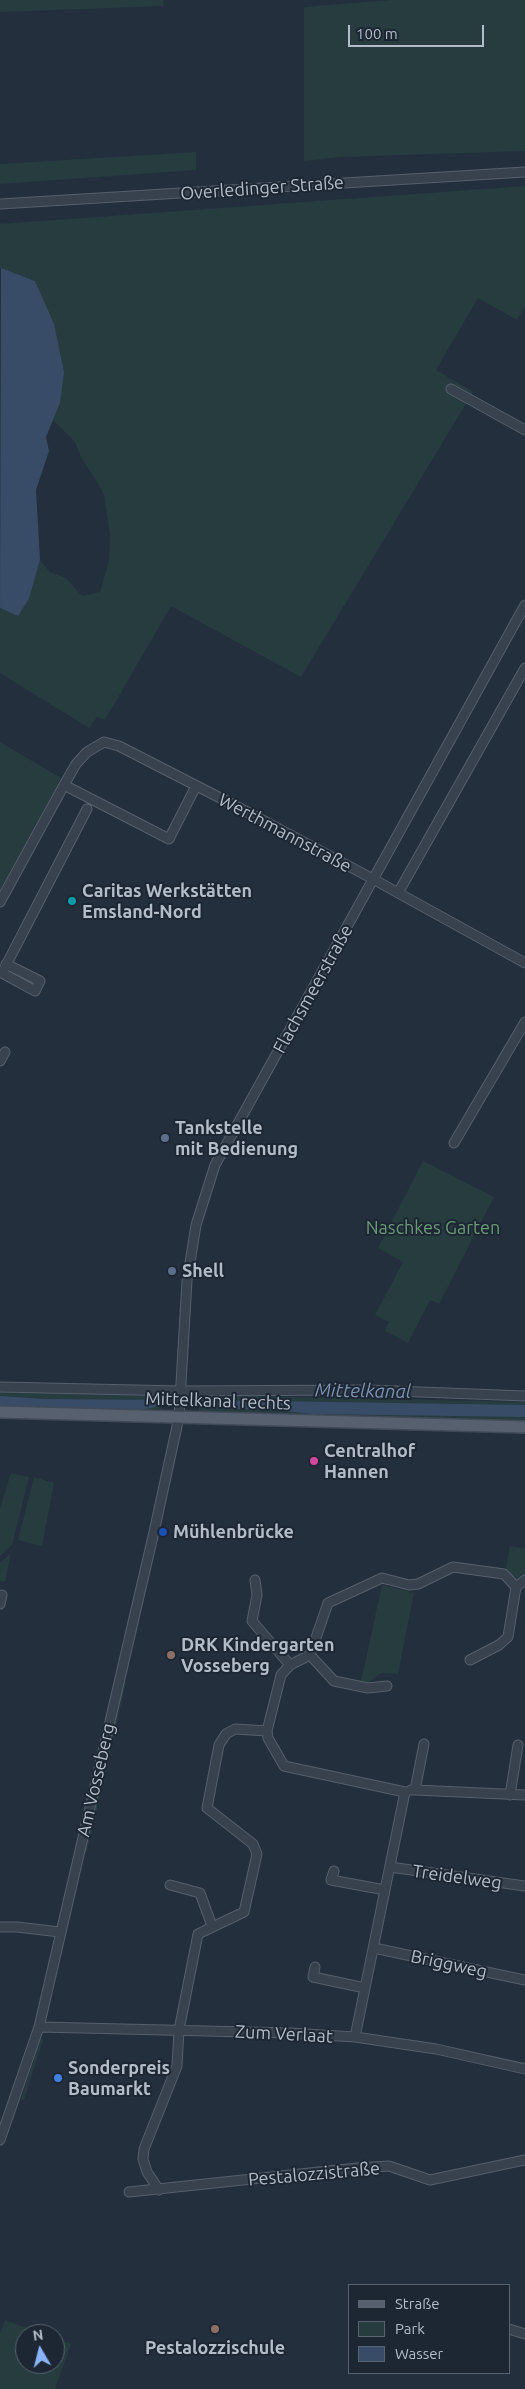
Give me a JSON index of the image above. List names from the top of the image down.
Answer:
{
  "streets": {
    "main road": ["Mittelkanal rechts"],
    "street": [
      "Overledinger Straße",
      "Werthmannstraße",
      "Flachsmeerstraße",
      "Am Vosseberg",
      "Treidelweg",
      "Briggweg",
      "Zum Verlaat",
      "Pestalozzistraße"
    ]
  },
  "crossings": [
    ["Werthmannstraße", "Flachsmeerstraße"],
    ["Flachsmeerstraße", "Mittelkanal rechts"],
    ["Flachsmeerstraße", "Am Vosseberg"],
    ["Mittelkanal rechts", "Am Vosseberg"],
    ["Am Vosseberg", "Zum Verlaat"]
  ],
  "water": ["Mittelkanal"],
  "parks": ["Naschkes Garten"],
  "places": [
    "Caritas Werkstätten Emsland-Nord",
    "Tankstelle mit Bedienung",
    "Shell",
    "Centralhof Hannen",
    "Mühlenbrücke",
    "DRK Kindergarten Vosseberg",
    "Sonderpreis Baumarkt",
    "Pestalozzischule"
  ],
  "legend": ["Straße", "Park", "Wasser"],
  "scale_bar": "100 m",
  "north": "top"
}
